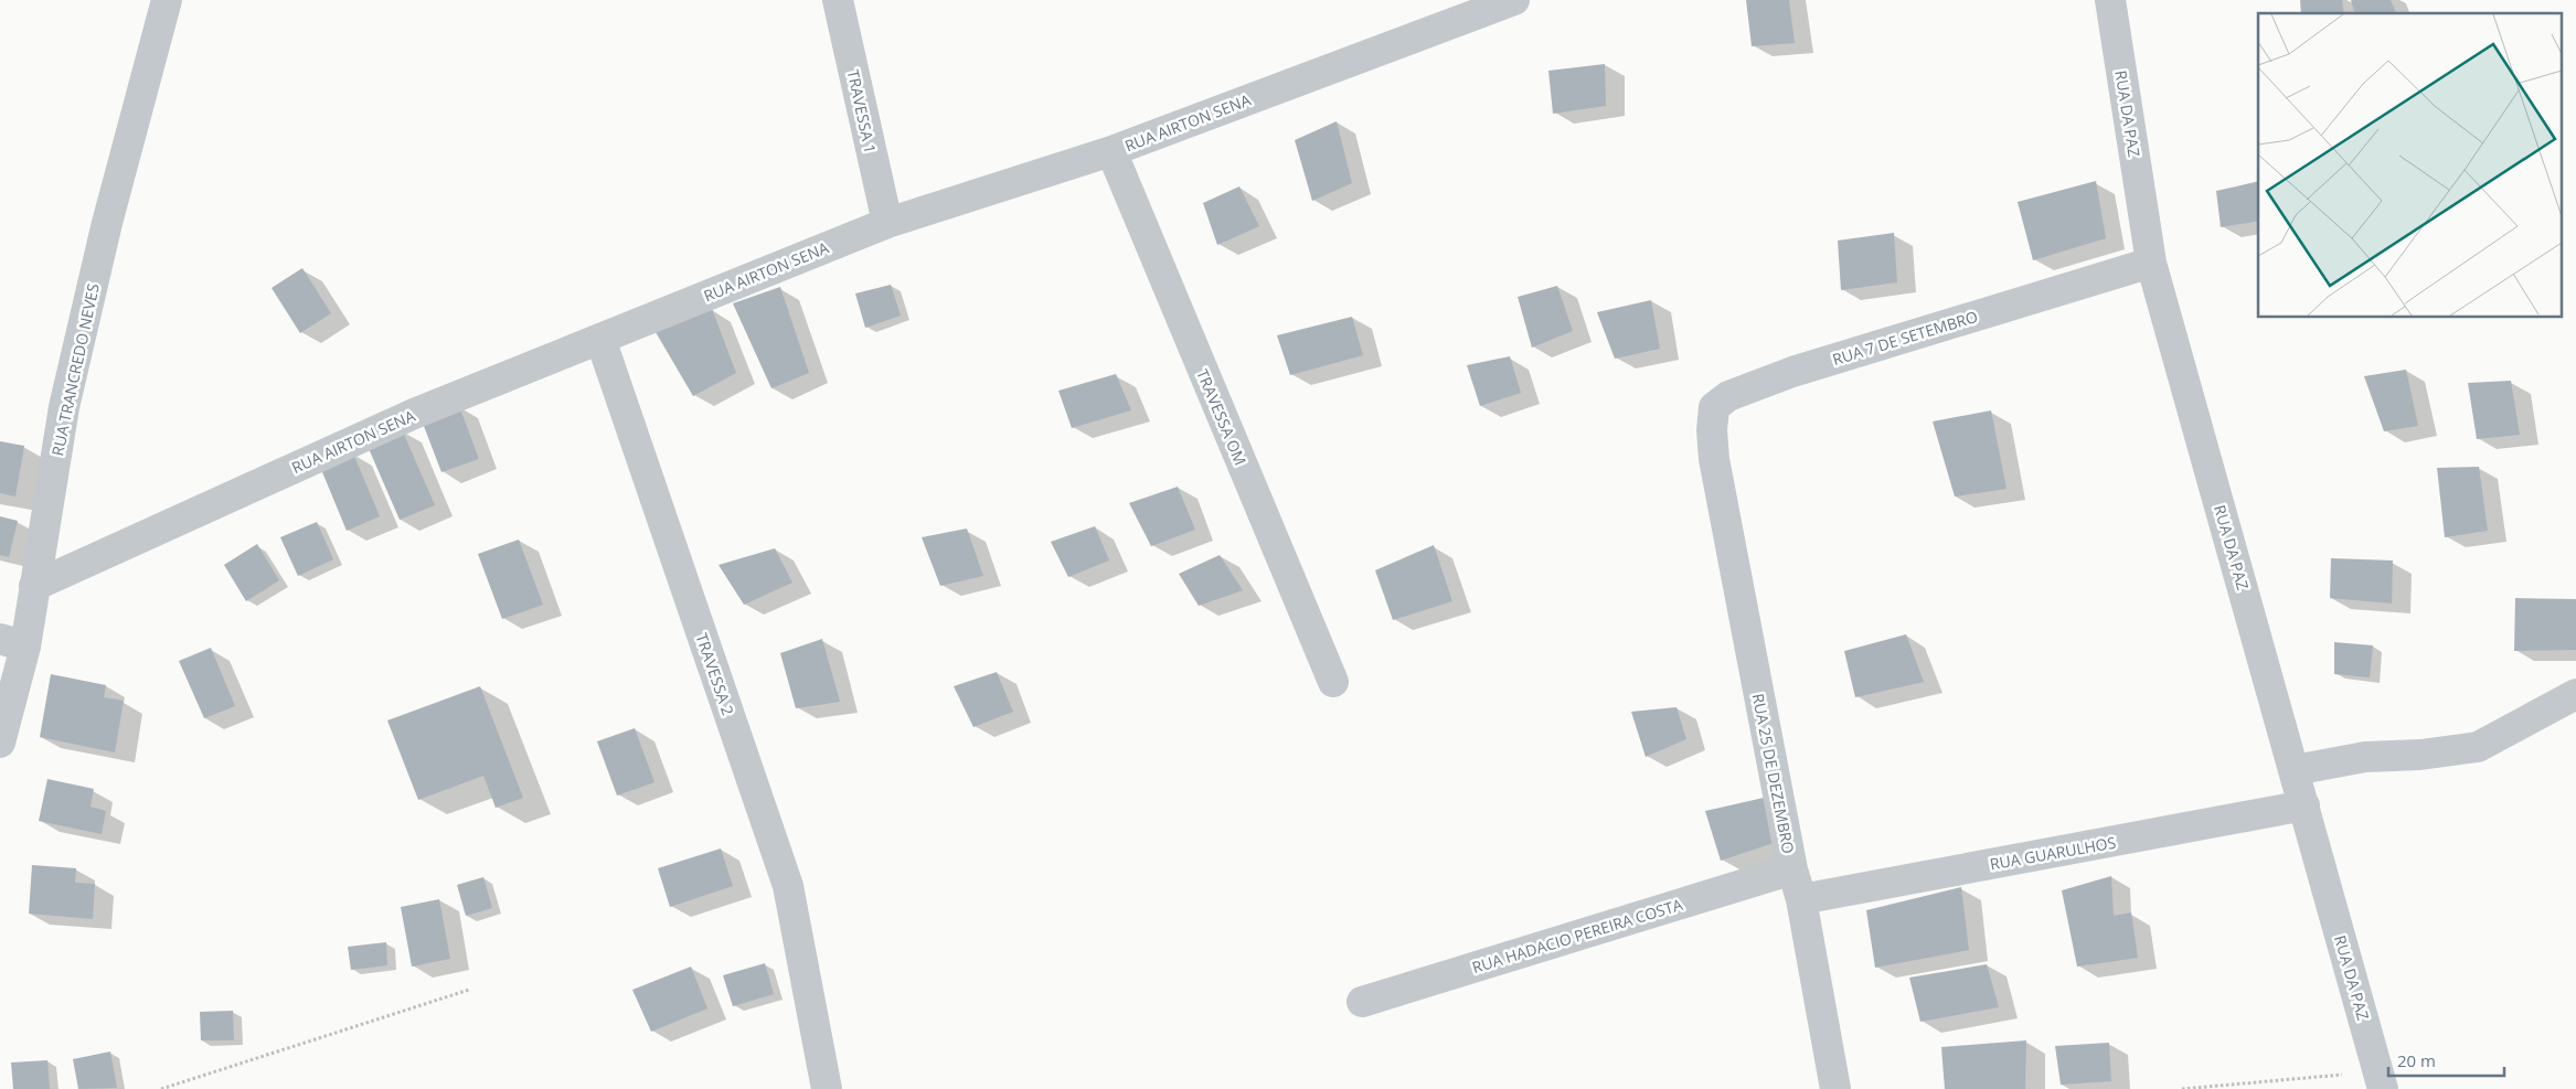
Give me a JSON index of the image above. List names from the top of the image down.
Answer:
{
  "streets": {
    "street": [
      "TRAVESSA 1",
      "RUA DA PAZ",
      "RUA AIRTON SENA",
      "RUA 7 DE SETEMBRO",
      "RUA TRANCREDO NEVES",
      "TRAVESSA OM",
      "TRAVESSA 2",
      "RUA 25 DE DEZEMBRO",
      "RUA GUARULHOS",
      "RUA HADACIO PEREIRA COSTA"
    ]
  },
  "crossings": [
    ["TRAVESSA 1", "RUA AIRTON SENA"],
    ["RUA DA PAZ", "RUA 7 DE SETEMBRO"],
    ["RUA DA PAZ", "RUA GUARULHOS"],
    ["RUA AIRTON SENA", "RUA TRANCREDO NEVES"],
    ["RUA AIRTON SENA", "TRAVESSA OM"],
    ["RUA AIRTON SENA", "TRAVESSA 2"],
    ["RUA 7 DE SETEMBRO", "RUA 25 DE DEZEMBRO"],
    ["RUA 25 DE DEZEMBRO", "RUA GUARULHOS"],
    ["RUA 25 DE DEZEMBRO", "RUA HADACIO PEREIRA COSTA"]
  ],
  "scale_bar": "20 m"
}
